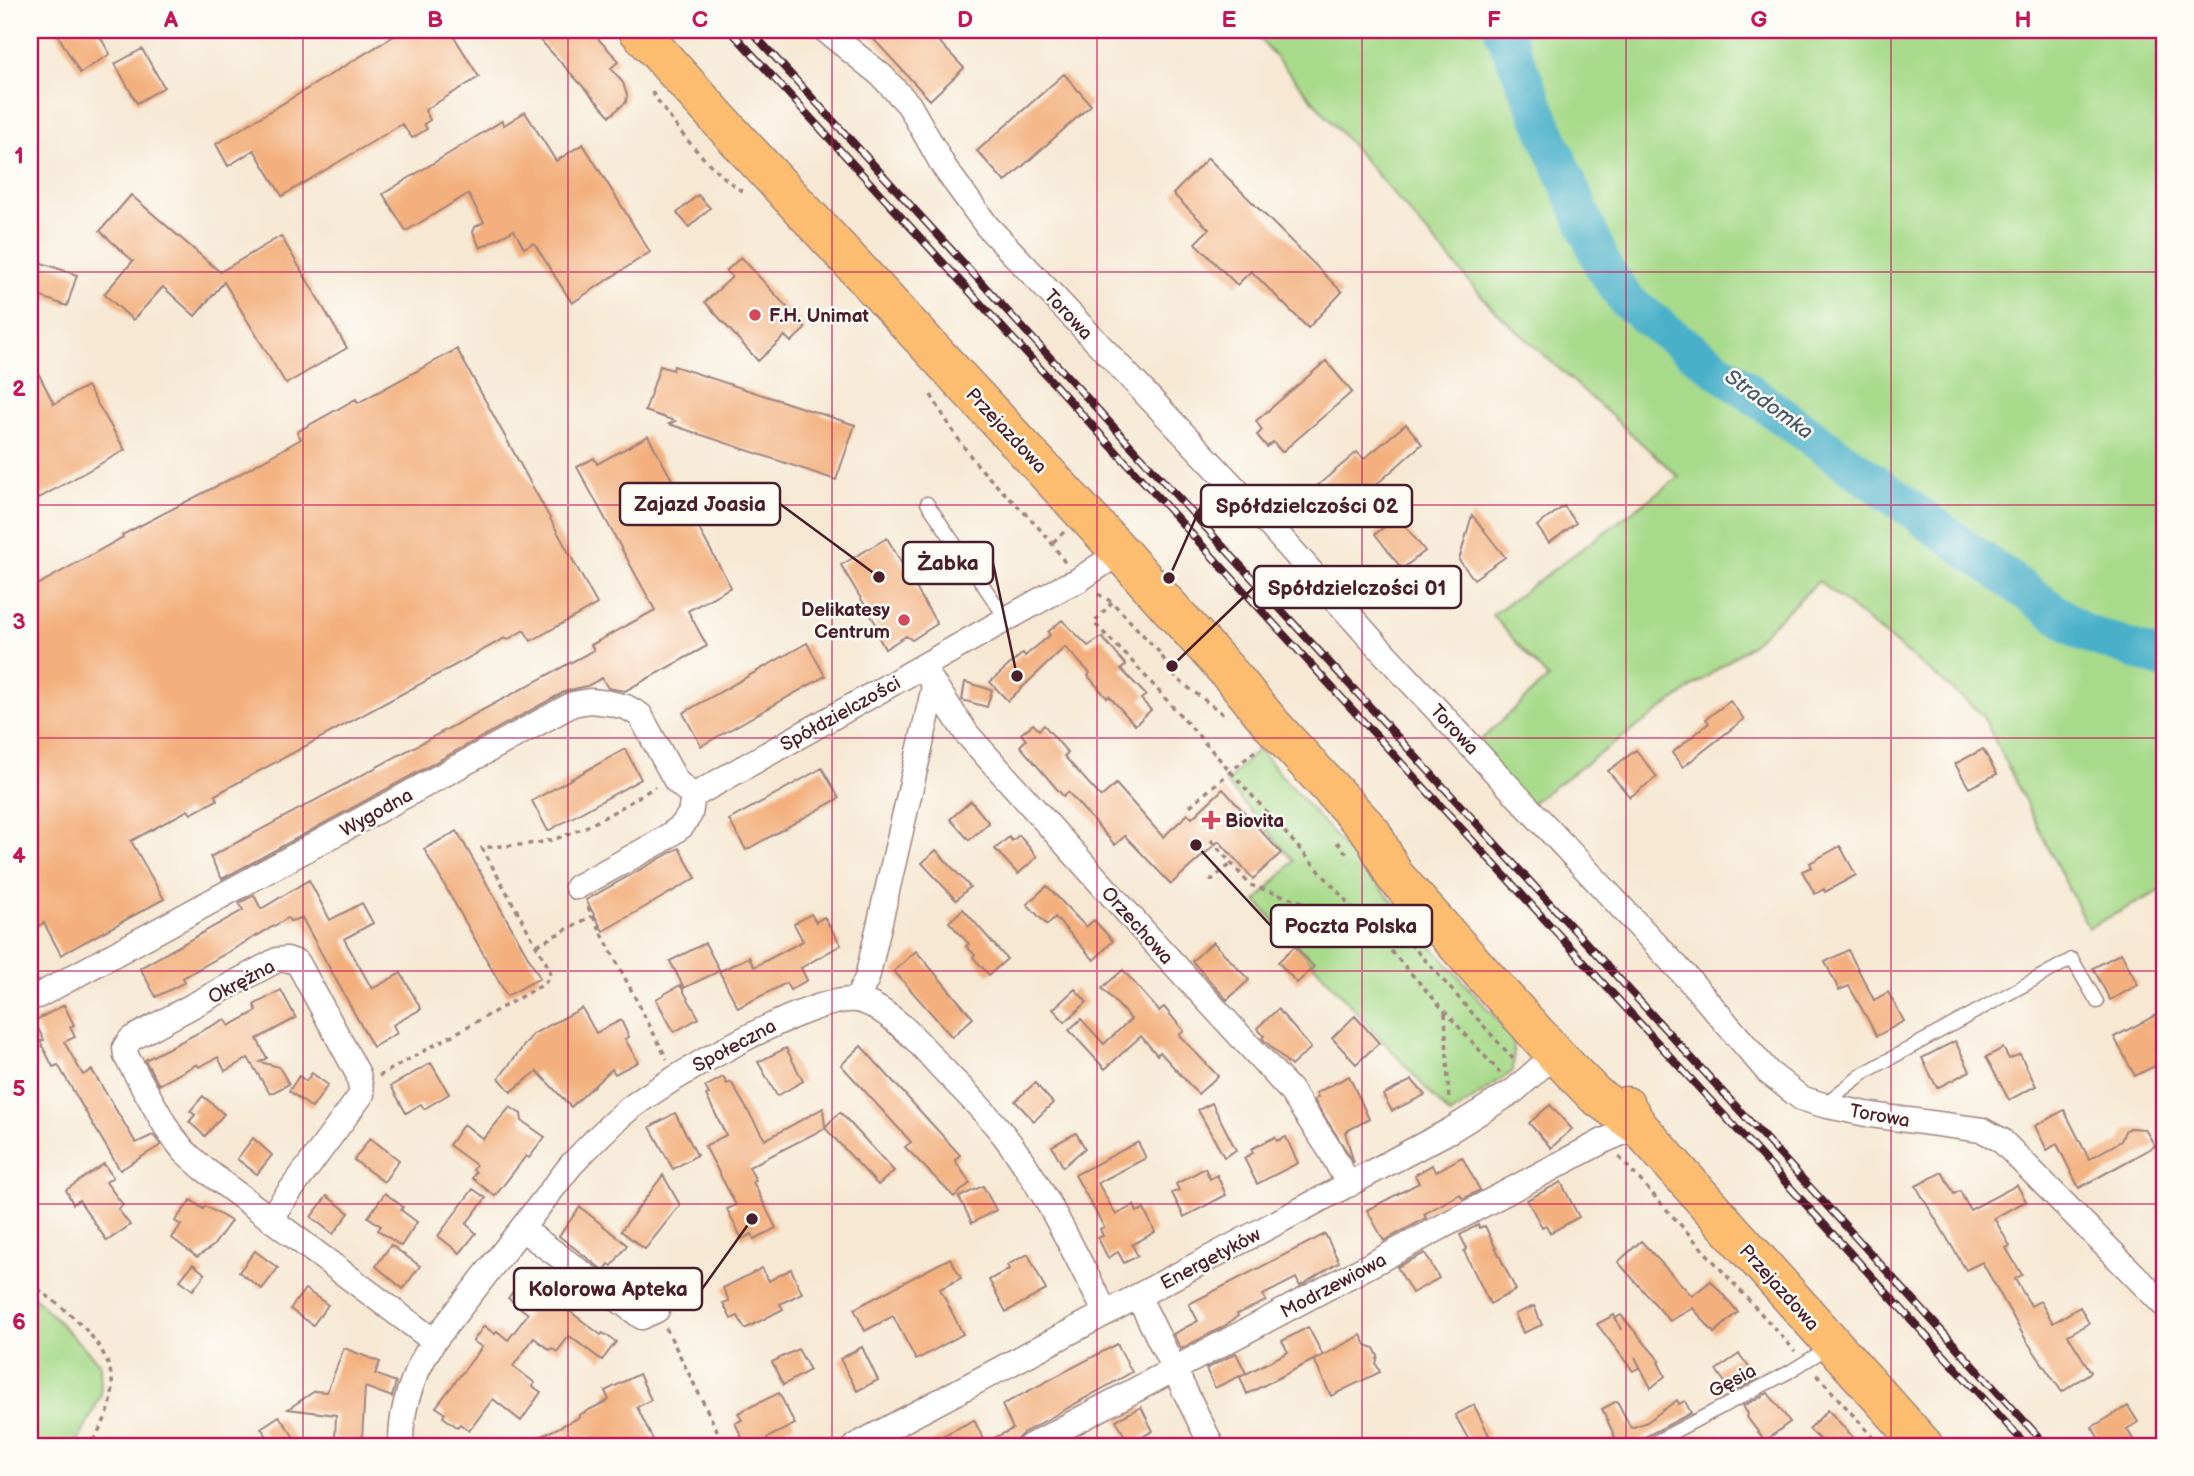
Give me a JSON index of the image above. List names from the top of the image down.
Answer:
{
  "streets": {
    "main road": ["Przejazdowa"],
    "street": [
      "Torowa",
      "Spółdzielczości",
      "Wygodna",
      "Orzechowa",
      "Okrężna",
      "Społeczna",
      "Energetyków",
      "Modrzewiowa"
    ],
    "lane": ["Gęsia"]
  },
  "crossings": [
    ["Przejazdowa", "Spółdzielczości"],
    ["Przejazdowa", "Energetyków"],
    ["Przejazdowa", "Modrzewiowa"],
    ["Przejazdowa", "Gęsia"],
    ["Spółdzielczości", "Wygodna"],
    ["Spółdzielczości", "Orzechowa"],
    ["Orzechowa", "Energetyków"],
    ["Okrężna", "Społeczna"]
  ],
  "water": ["Stradomka"],
  "places": {
    "other": [
      "F.H. Unimat",
      "Zajazd Joasia",
      "Spółdzielczości 02",
      "Delikatesy Centrum",
      "Spółdzielczości 01",
      "Żabka",
      "Poczta Polska",
      "Kolorowa Apteka"
    ],
    "health": ["Biovita"]
  },
  "grid": {
    "columns": [
      "A",
      "B",
      "C",
      "D",
      "E",
      "F",
      "G",
      "H"
    ],
    "rows": [
      "1",
      "2",
      "3",
      "4",
      "5",
      "6"
    ]
  }
}
